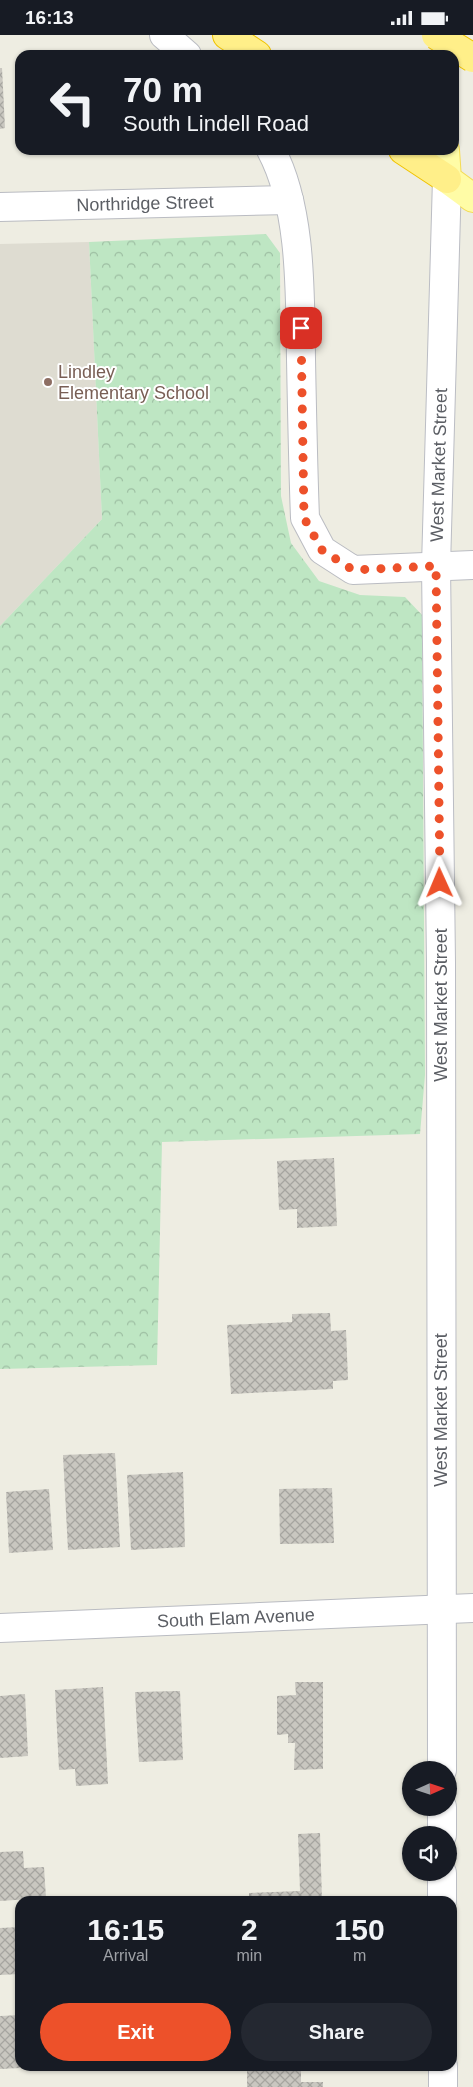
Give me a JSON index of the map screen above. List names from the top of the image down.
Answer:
{
  "streets": {
    "main road": ["Northridge Street", "West Market Street", "South Elam Avenue"]
  },
  "crossings": [
    ["West Market Street", "South Elam Avenue"]
  ],
  "places": ["Lindley Elementary School"],
  "north": "right",
  "page": {
    "status": "16:13",
    "turn": ["70 m", "South Lindell Road"],
    "eta": [
      "16:15",
      "Arrival",
      "2",
      "min",
      "150",
      "m"
    ],
    "buttons": ["Exit", "Share"]
  }
}
